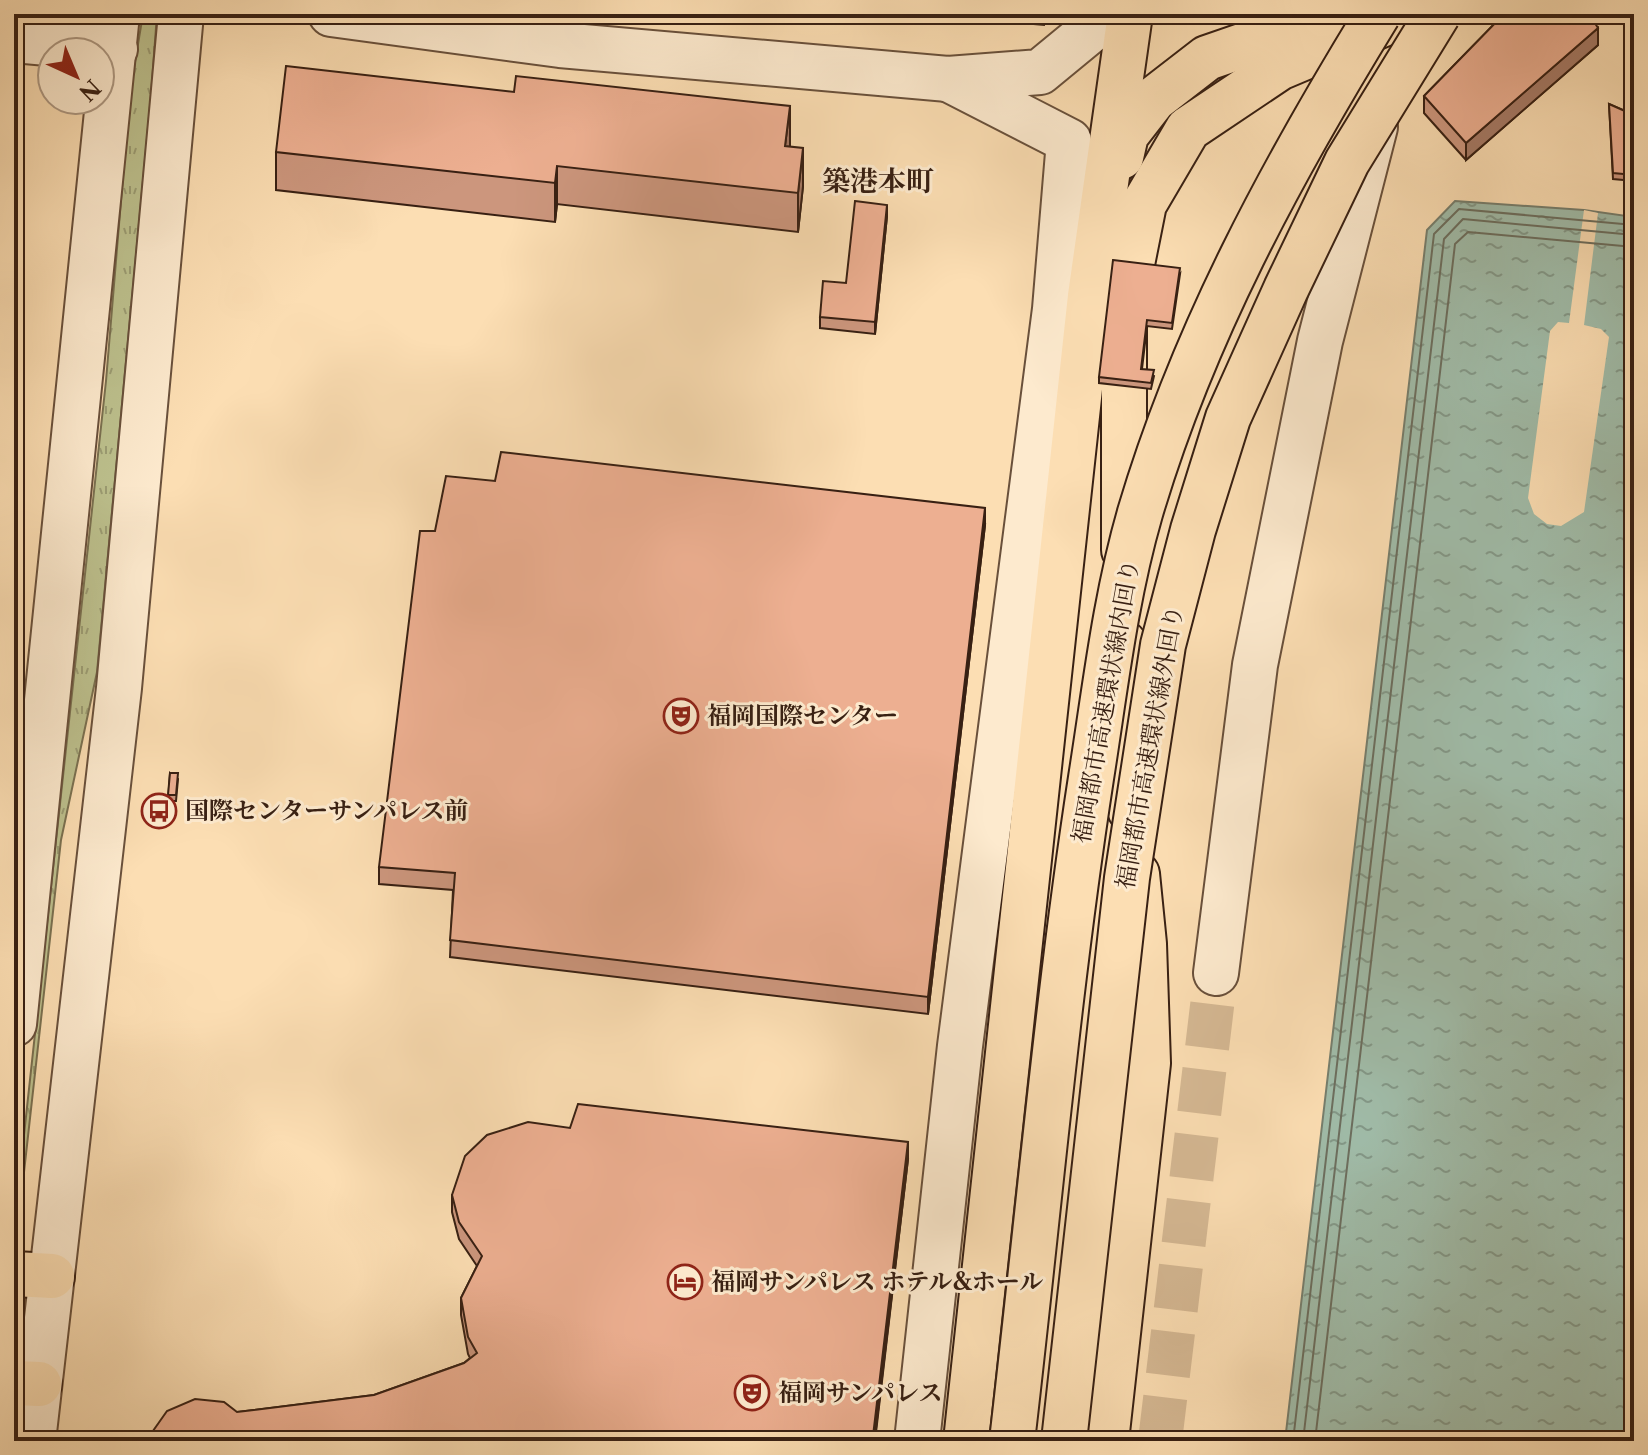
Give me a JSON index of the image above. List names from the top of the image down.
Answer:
{
  "streets": {
    "highway": ["福岡都市高速環状線内回り", "福岡都市高速環状線外回り"]
  },
  "districts": ["築港本町"],
  "places": {
    "theatre": ["福岡国際センター", "福岡サンパレス"],
    "bus stop": ["国際センターサンパレス前"],
    "hotel": ["福岡サンパレス ホテル&ホール"]
  },
  "north": "bottom right"
}
